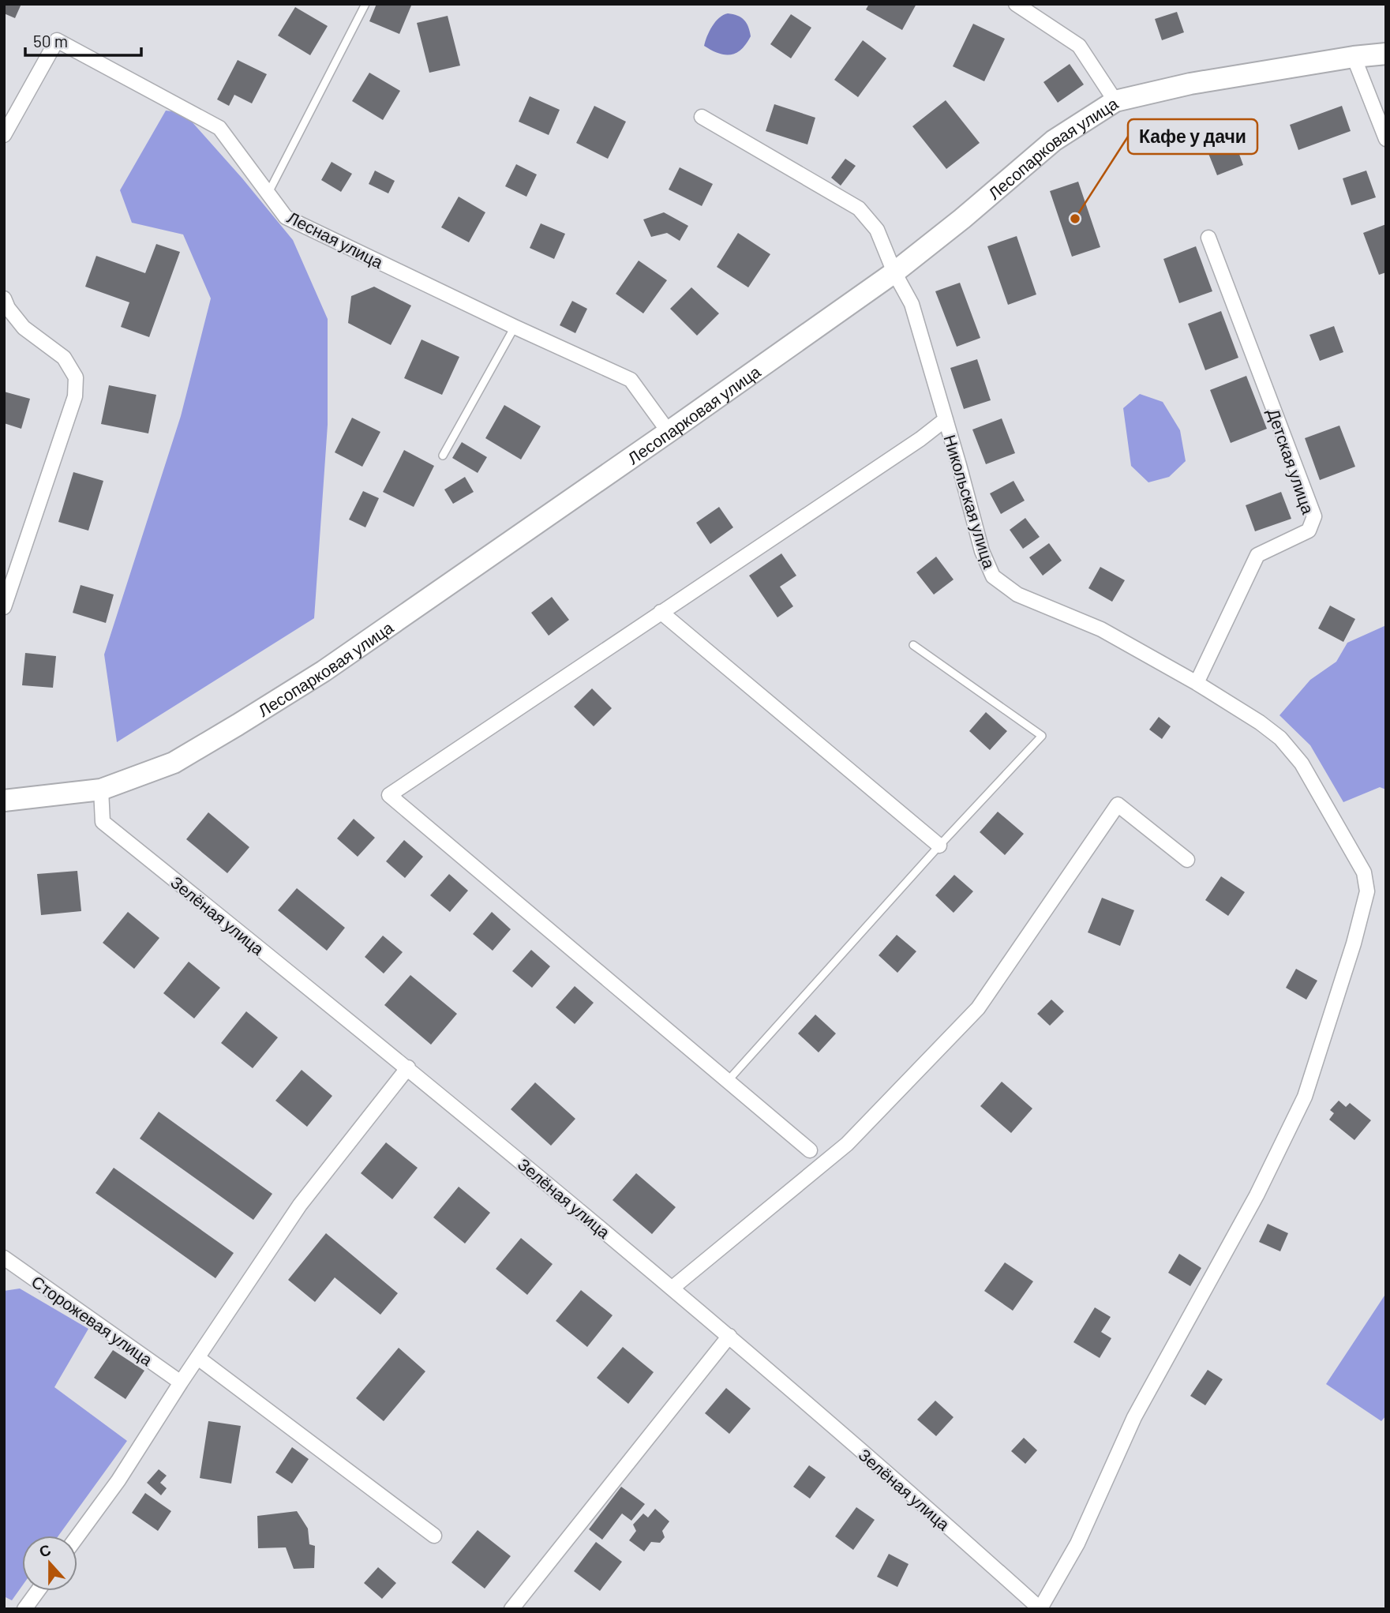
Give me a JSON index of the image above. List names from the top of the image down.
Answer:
{
  "streets": {
    "street": [
      "Лесопарковая улица",
      "Лесная улица",
      "Детская улица",
      "Никольская улица",
      "Зелёная улица",
      "Сторожевая улица"
    ]
  },
  "crossings": [
    ["Лесопарковая улица", "Лесная улица"],
    ["Лесопарковая улица", "Никольская улица"],
    ["Лесопарковая улица", "Зелёная улица"],
    ["Детская улица", "Никольская улица"],
    ["Никольская улица", "Зелёная улица"]
  ],
  "places": ["Кафе у дачи"],
  "scale_bar": "50 m",
  "north": "top"
}
